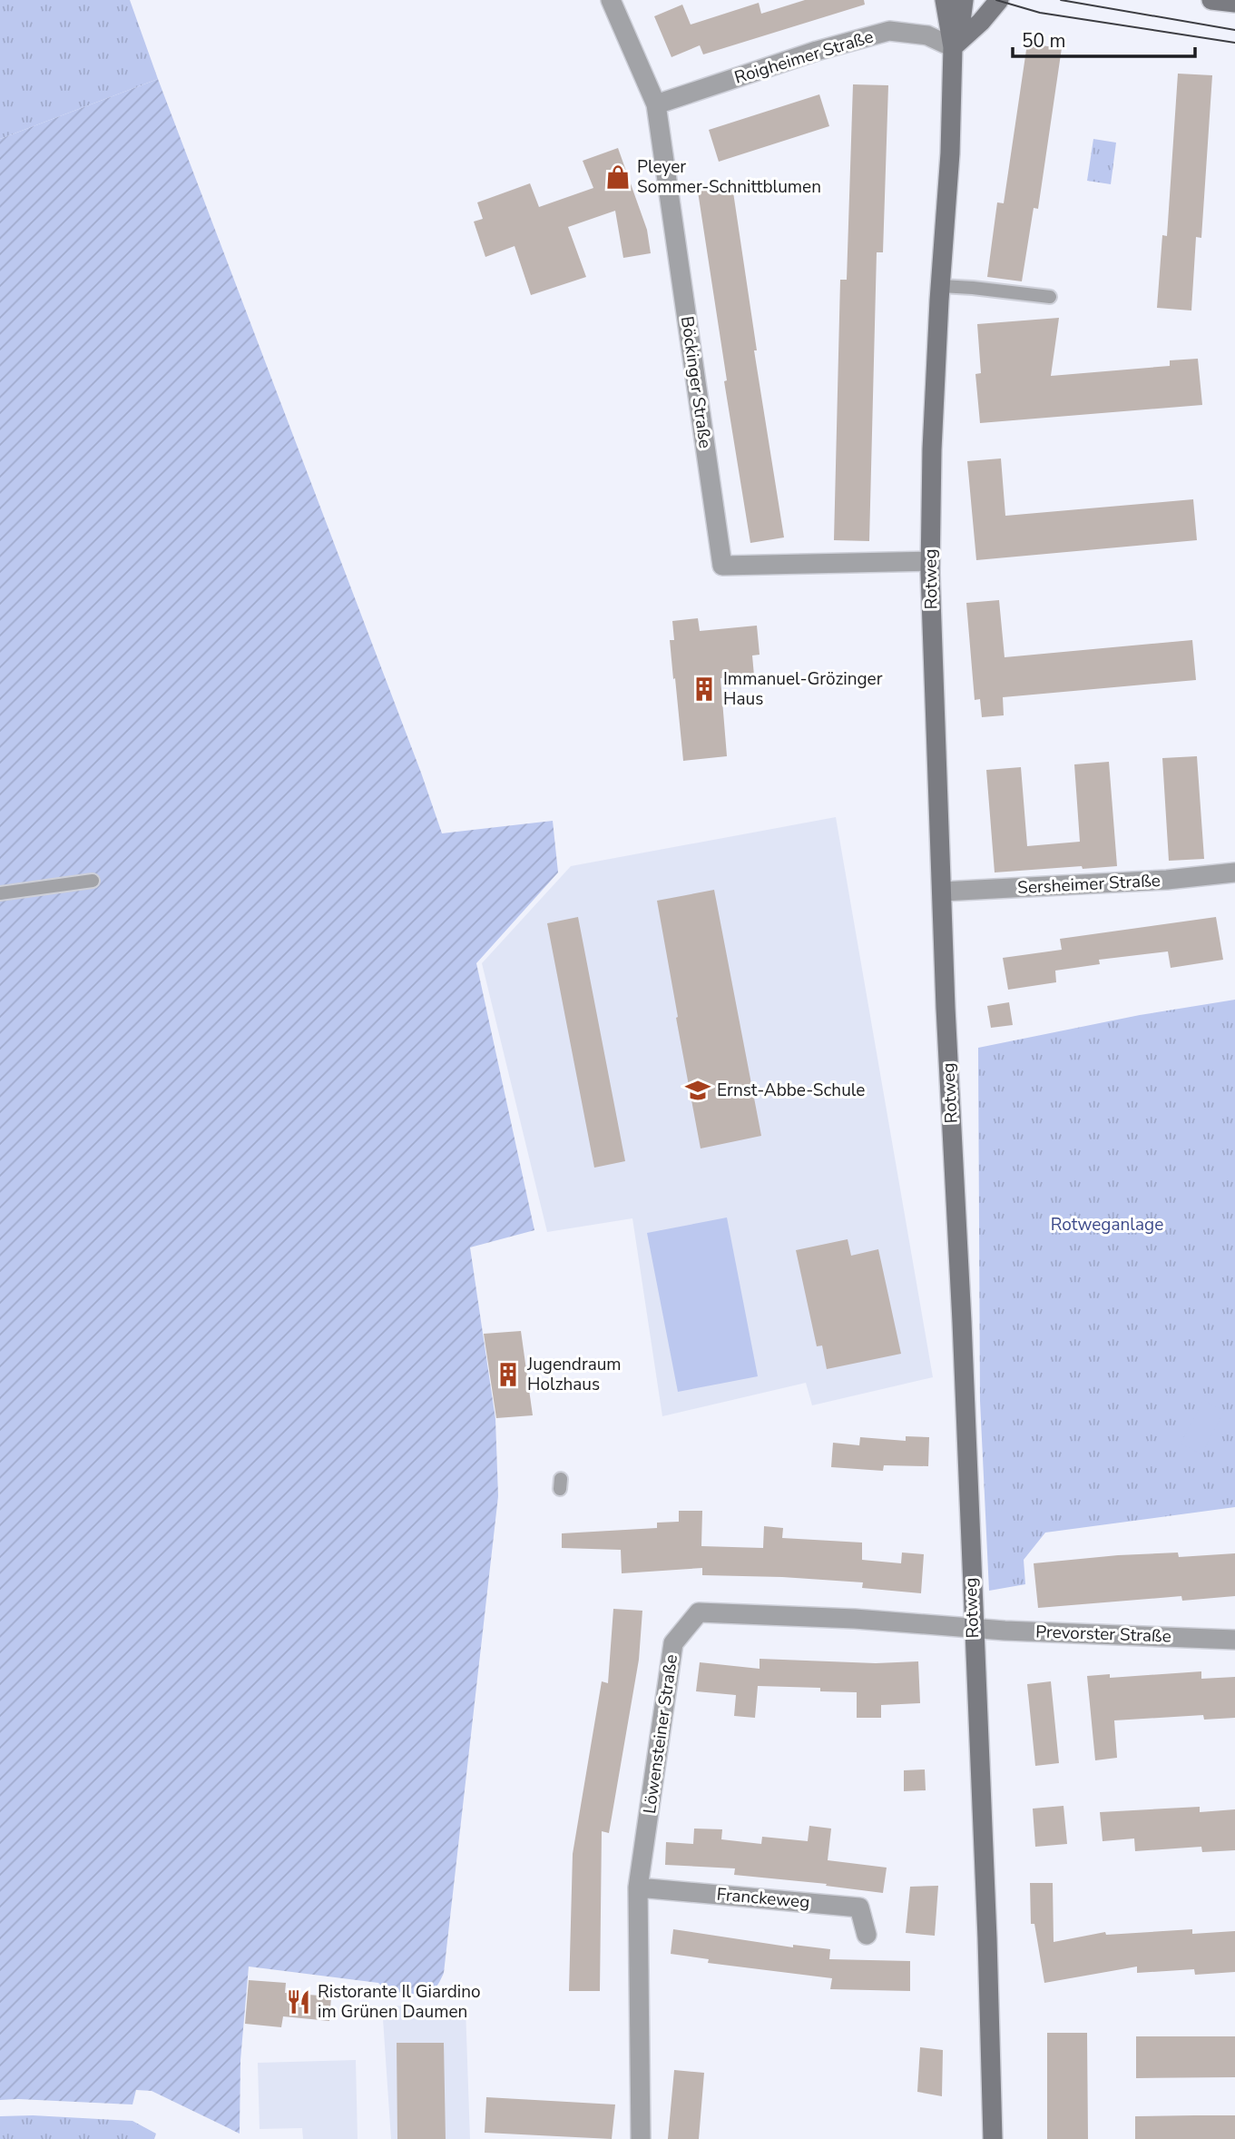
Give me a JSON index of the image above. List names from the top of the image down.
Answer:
{
  "streets": {
    "main road": ["Rotweg"],
    "street": [
      "Roigheimer Straße",
      "Böckinger Straße",
      "Sersheimer Straße",
      "Prevorster Straße",
      "Löwensteiner Straße",
      "Franckeweg"
    ]
  },
  "crossings": [
    ["Roigheimer Straße", "Böckinger Straße"],
    ["Roigheimer Straße", "Rotweg"],
    ["Böckinger Straße", "Rotweg"],
    ["Rotweg", "Sersheimer Straße"],
    ["Rotweg", "Prevorster Straße"],
    ["Rotweg", "Löwensteiner Straße"],
    ["Prevorster Straße", "Löwensteiner Straße"],
    ["Löwensteiner Straße", "Franckeweg"]
  ],
  "parks": ["Rotweganlage"],
  "places": {
    "shop": ["Pleyer Sommer-Schnittblumen"],
    "building": ["Immanuel-Grözinger Haus", "Jugendraum Holzhaus"],
    "school or university": ["Ernst-Abbe-Schule"],
    "restaurant": ["Ristorante Il Giardino im Grünen Daumen"]
  },
  "scale_bar": "50 m"
}
